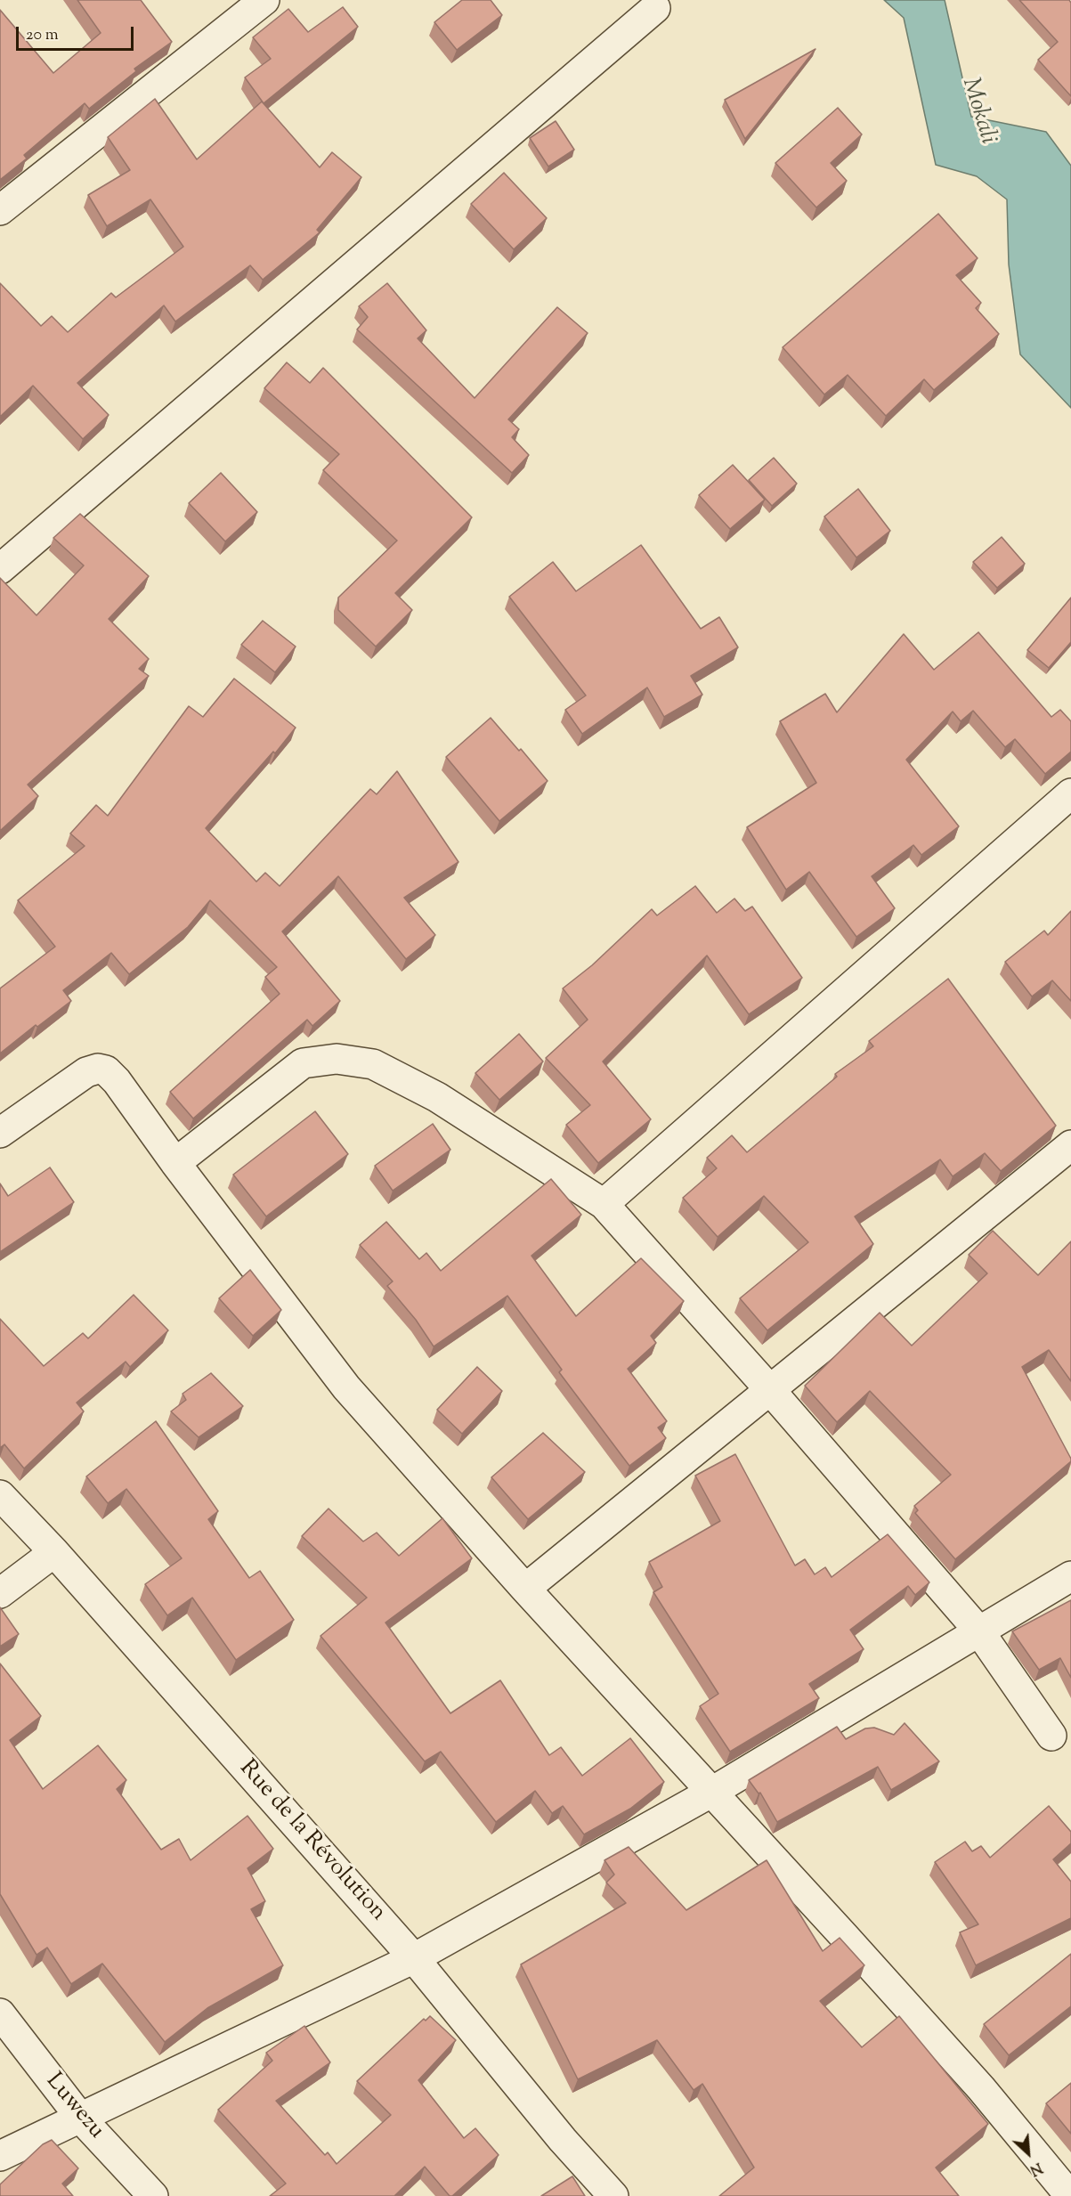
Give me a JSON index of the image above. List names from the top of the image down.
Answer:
{
  "streets": {
    "street": ["Rue de la Révolution", "Luwezu"]
  },
  "water": ["Mokali"],
  "scale_bar": "20 m",
  "north": "bottom right"
}
